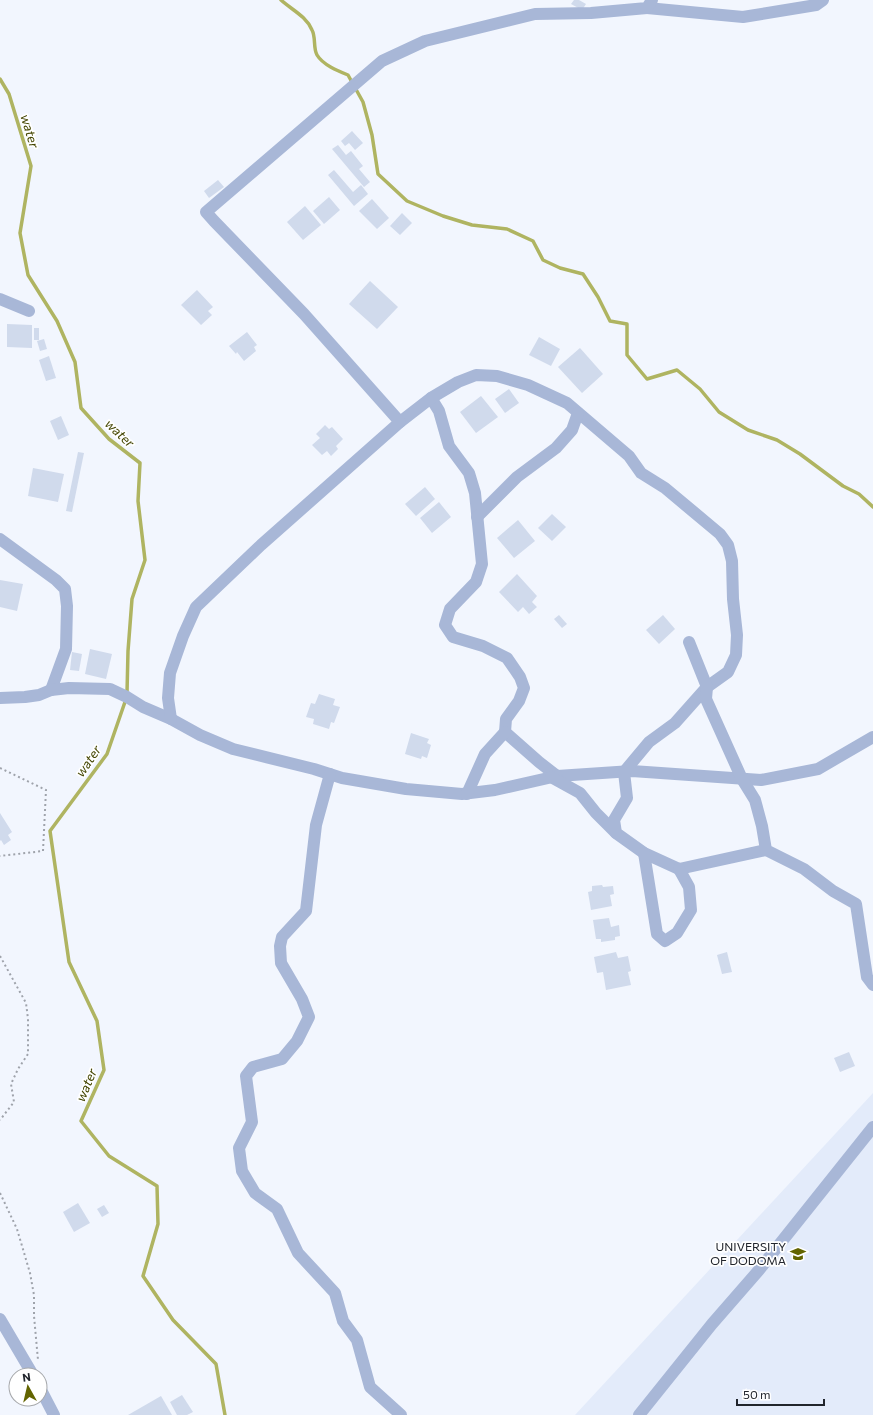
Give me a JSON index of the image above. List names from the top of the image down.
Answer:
{
  "water": ["water"],
  "places": {
    "school or university": ["UNIVERSITY OF DODOMA"]
  },
  "scale_bar": "50 m",
  "north": "top"
}
